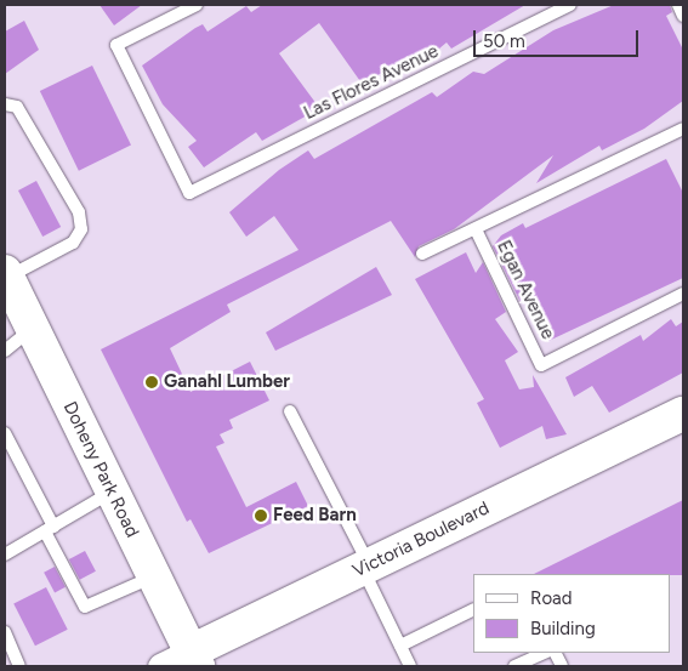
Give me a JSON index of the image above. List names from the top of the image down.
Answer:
{
  "streets": {
    "street": ["Doheny Park Road", "Victoria Boulevard"],
    "lane": ["Las Flores Avenue", "Egan Avenue"]
  },
  "crossings": [
    ["Doheny Park Road", "Victoria Boulevard"]
  ],
  "places": ["Ganahl Lumber", "Feed Barn"],
  "legend": ["Road", "Building"],
  "scale_bar": "50 m"
}
